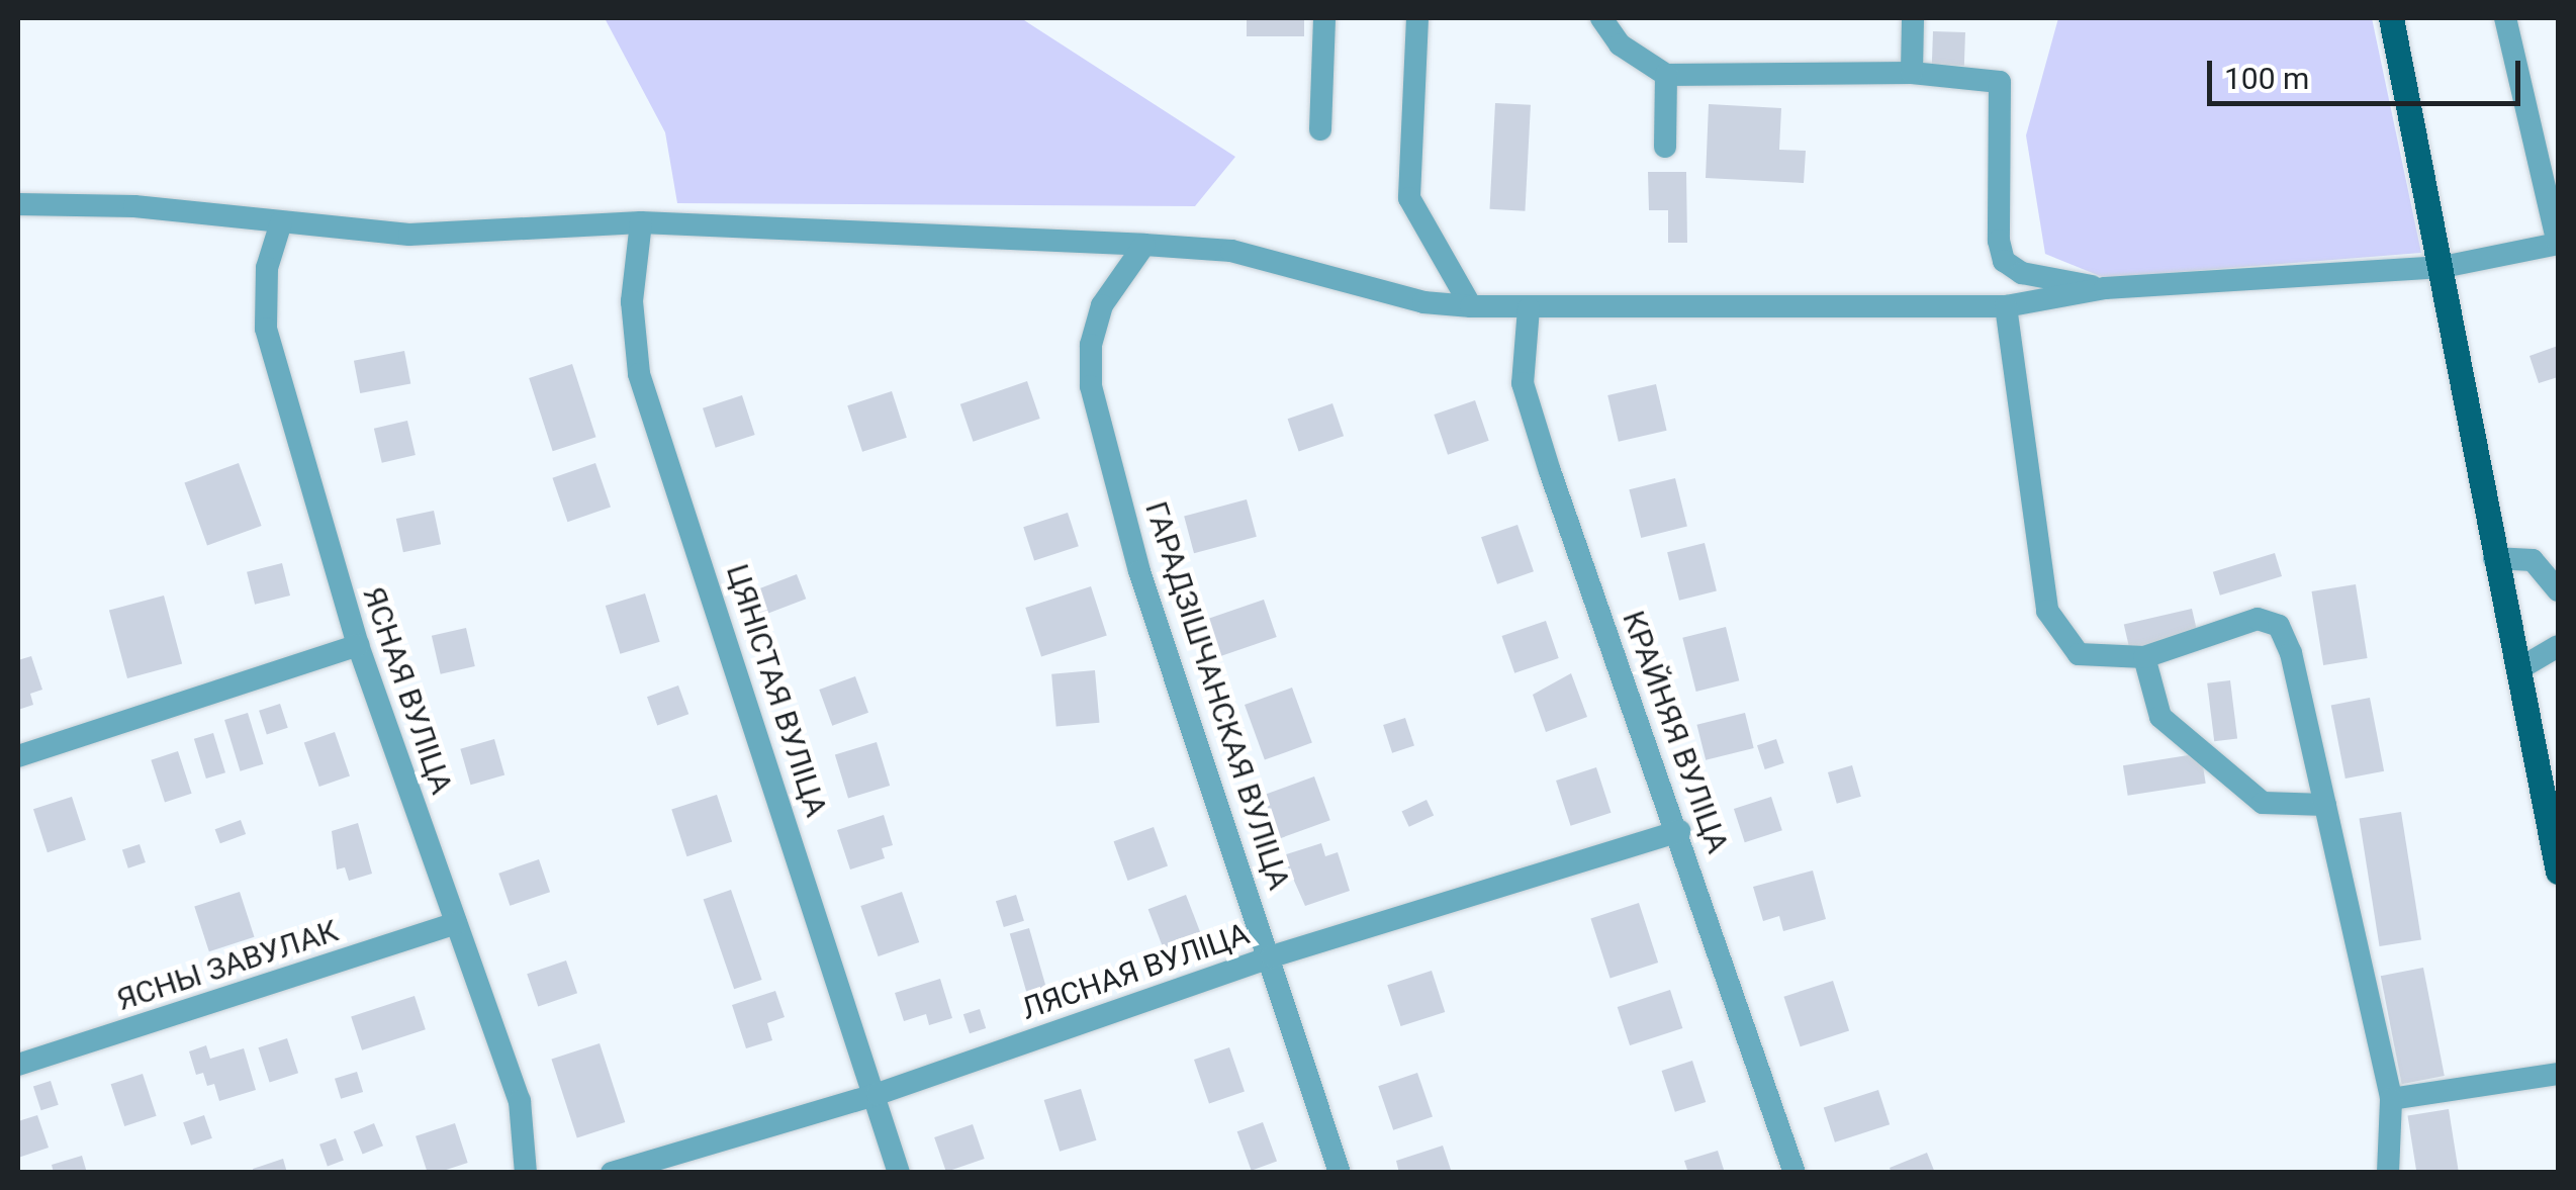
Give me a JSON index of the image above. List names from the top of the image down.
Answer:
{
  "streets": {
    "street": [
      "ЯСНАЯ ВУЛІЦА",
      "ЦЯНІСТАЯ ВУЛІЦА",
      "ГАРАДЗІШЧАНСКАЯ ВУЛІЦА",
      "КРАЙНЯЯ ВУЛІЦА",
      "ЯСНЫ ЗАВУЛАК",
      "ЛЯСНАЯ ВУЛІЦА"
    ]
  },
  "crossings": [
    ["ЯСНАЯ ВУЛІЦА", "ЯСНЫ ЗАВУЛАК"],
    ["ЦЯНІСТАЯ ВУЛІЦА", "ЛЯСНАЯ ВУЛІЦА"],
    ["ГАРАДЗІШЧАНСКАЯ ВУЛІЦА", "ЛЯСНАЯ ВУЛІЦА"],
    ["КРАЙНЯЯ ВУЛІЦА", "ЛЯСНАЯ ВУЛІЦА"]
  ],
  "scale_bar": "100 m"
}
